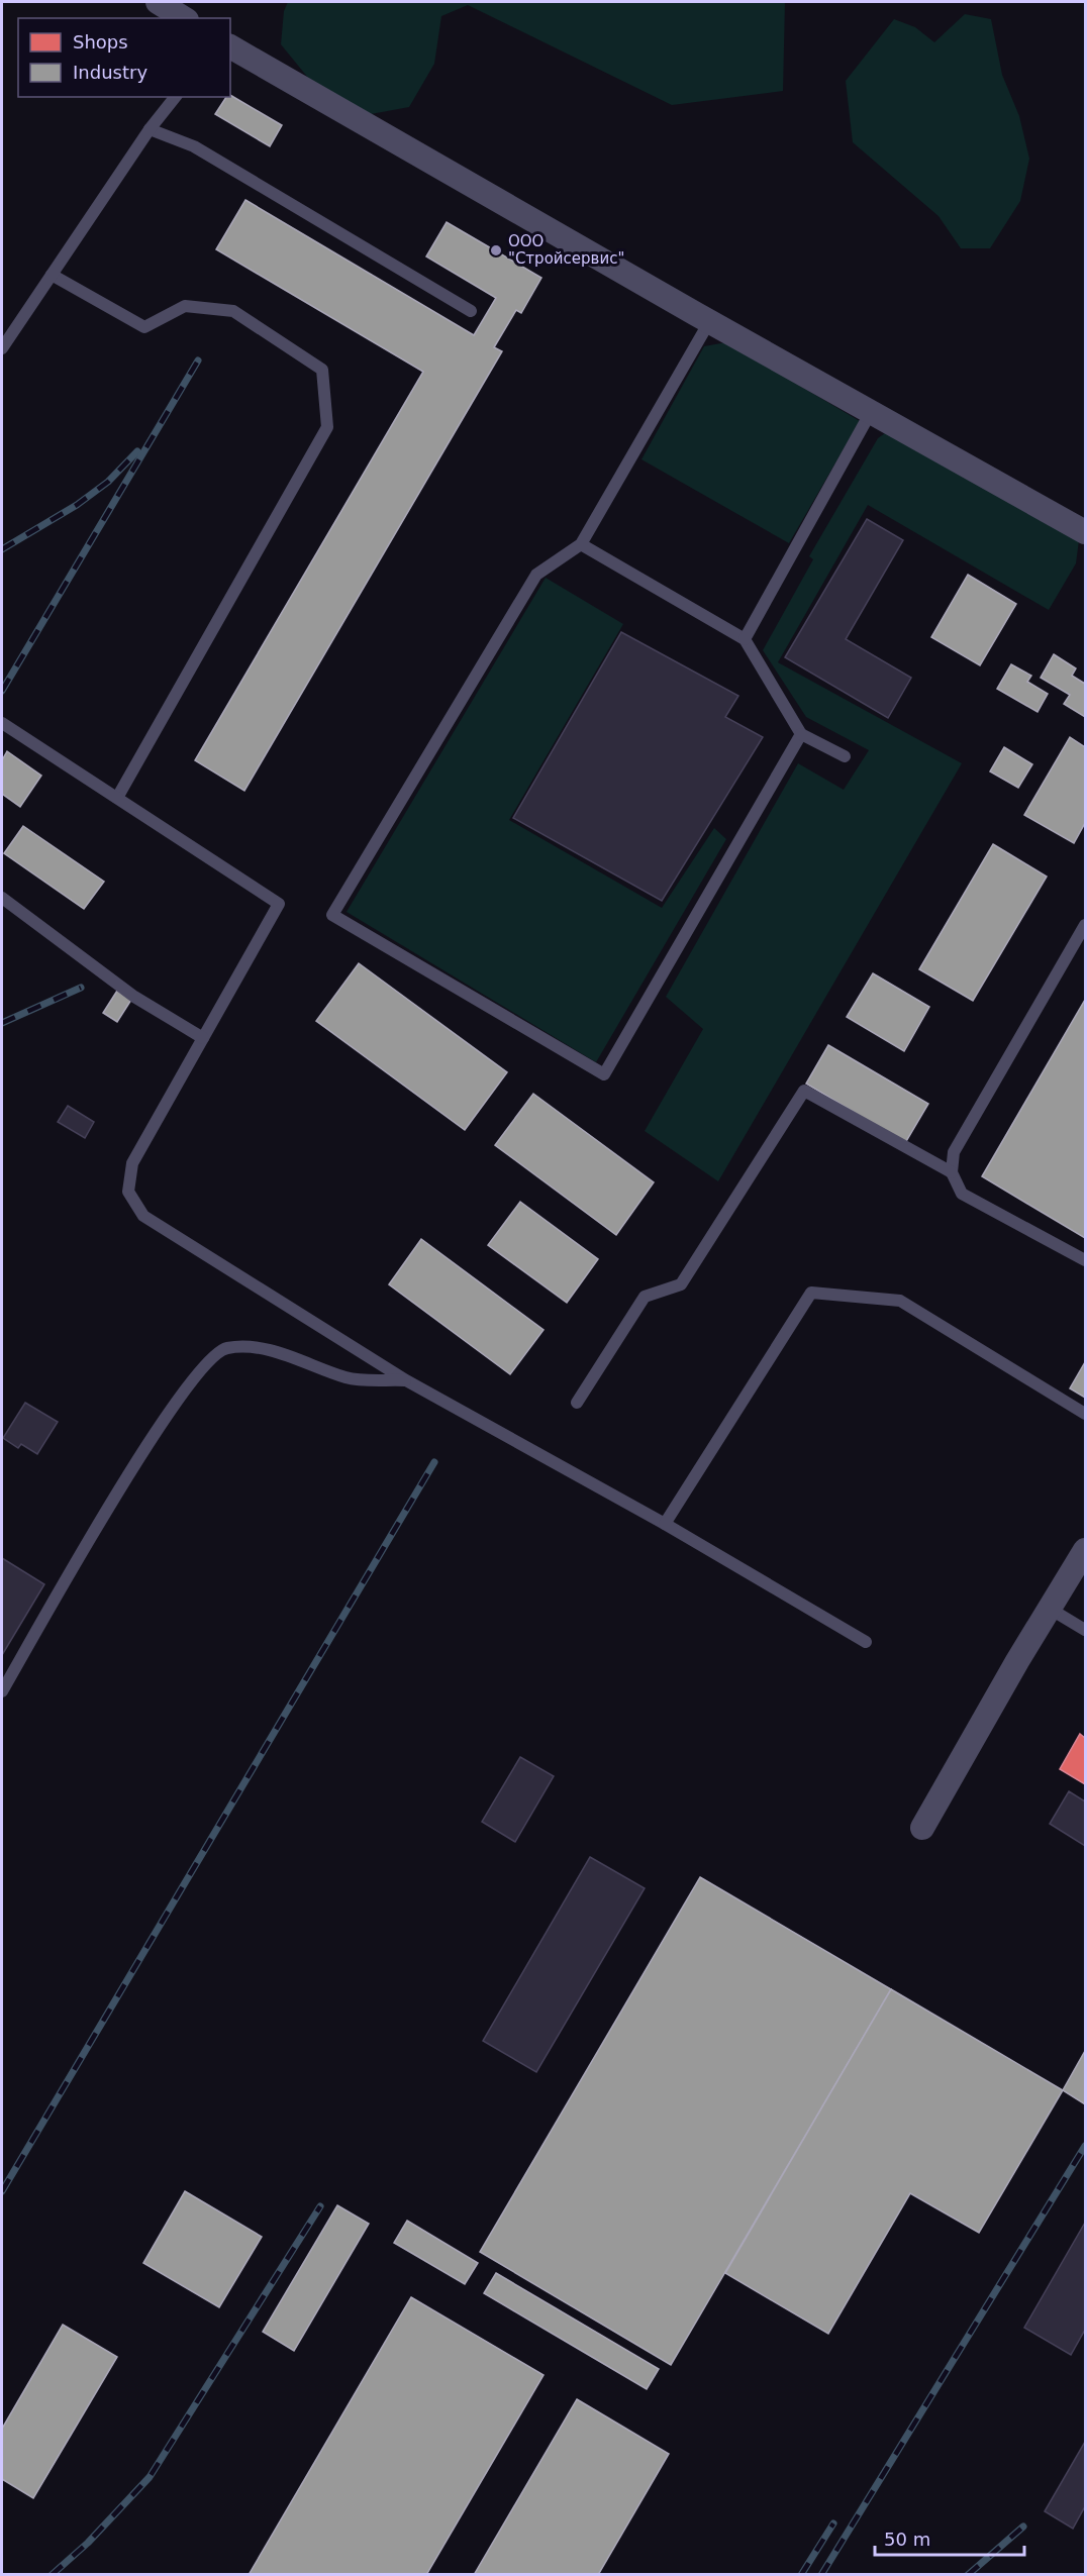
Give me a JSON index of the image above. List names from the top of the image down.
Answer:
{
  "places": ["ООО \"Стройсервис\""],
  "legend": ["Shops", "Industry"],
  "scale_bar": "50 m"
}
